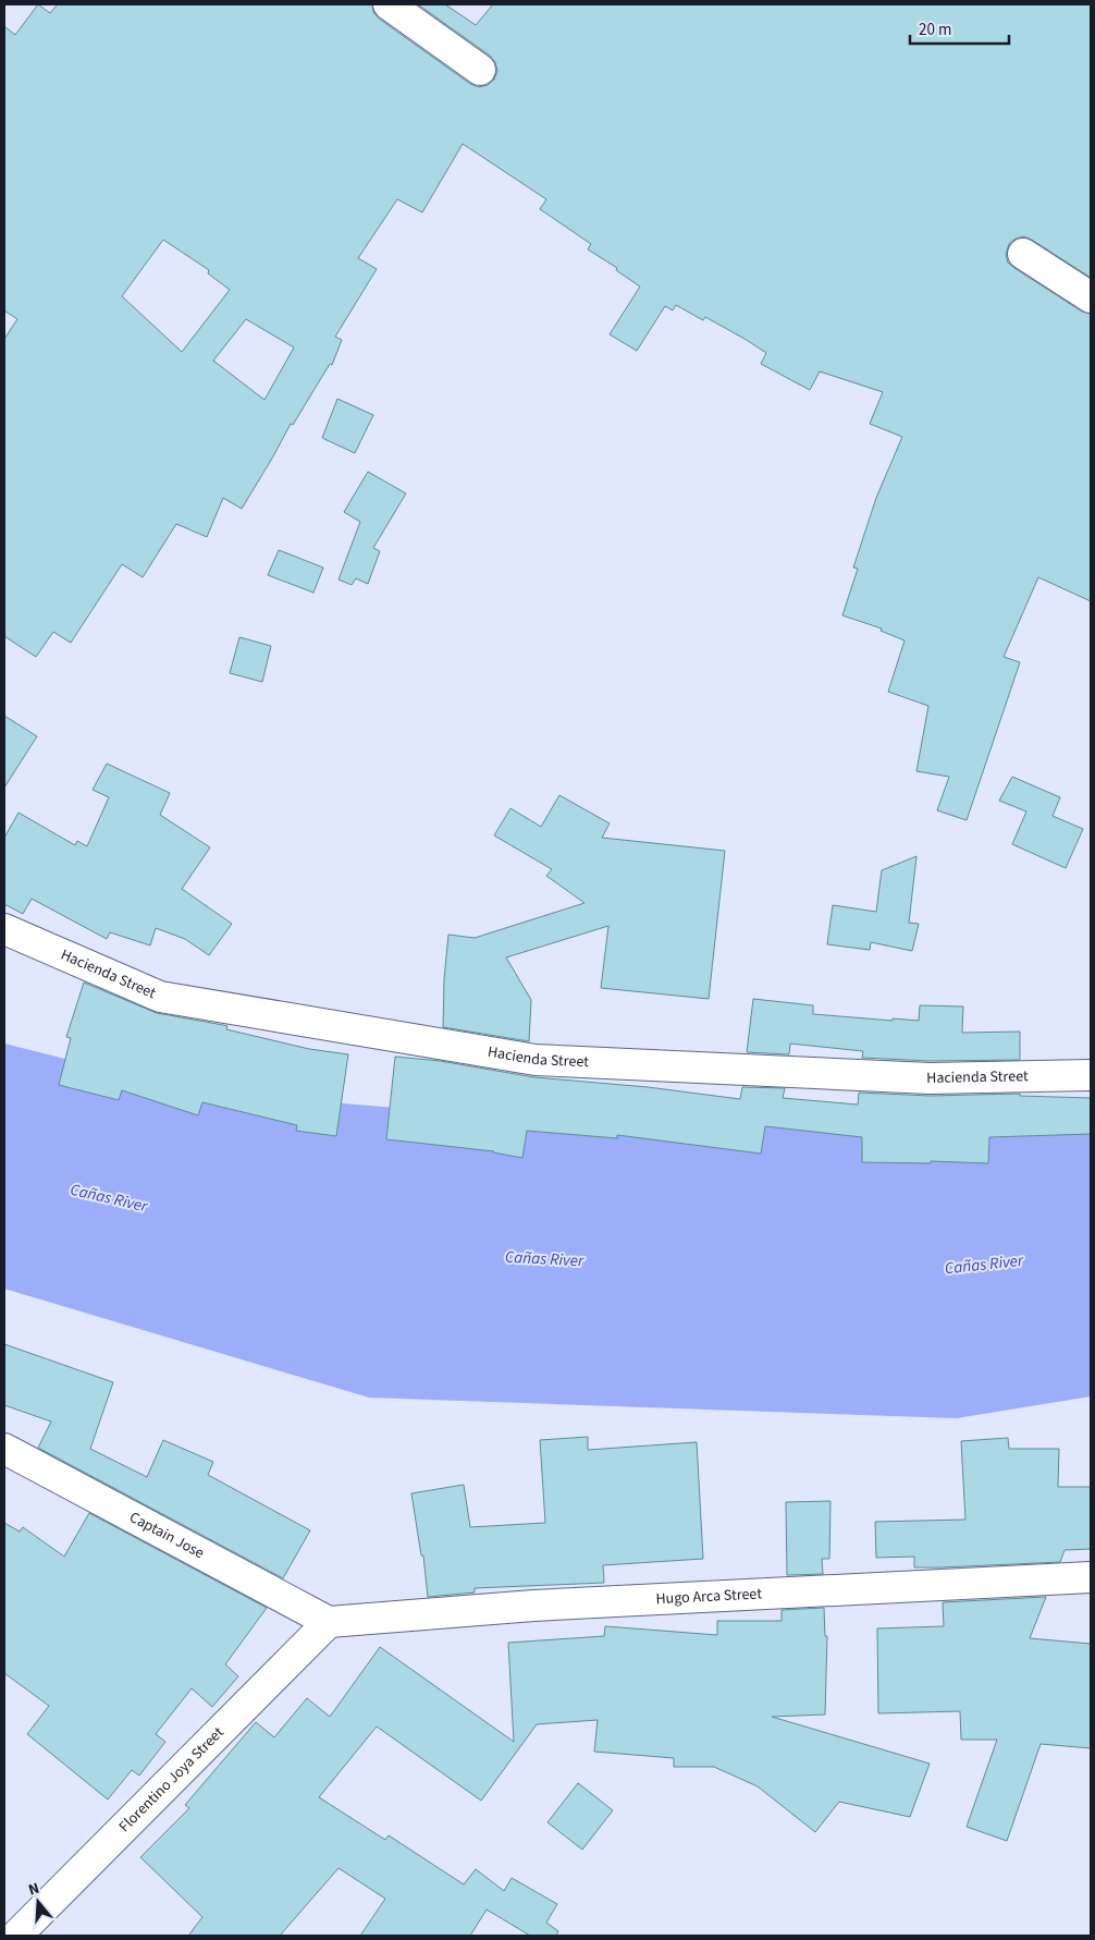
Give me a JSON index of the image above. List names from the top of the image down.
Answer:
{
  "streets": {
    "street": [
      "Hacienda Street",
      "Captain Jose",
      "Hugo Arca Street",
      "Florentino Joya Street"
    ]
  },
  "crossings": [
    ["Captain Jose", "Hugo Arca Street"],
    ["Captain Jose", "Florentino Joya Street"],
    ["Hugo Arca Street", "Florentino Joya Street"]
  ],
  "water": ["Cañas River"],
  "scale_bar": "20 m",
  "north": "top"
}
